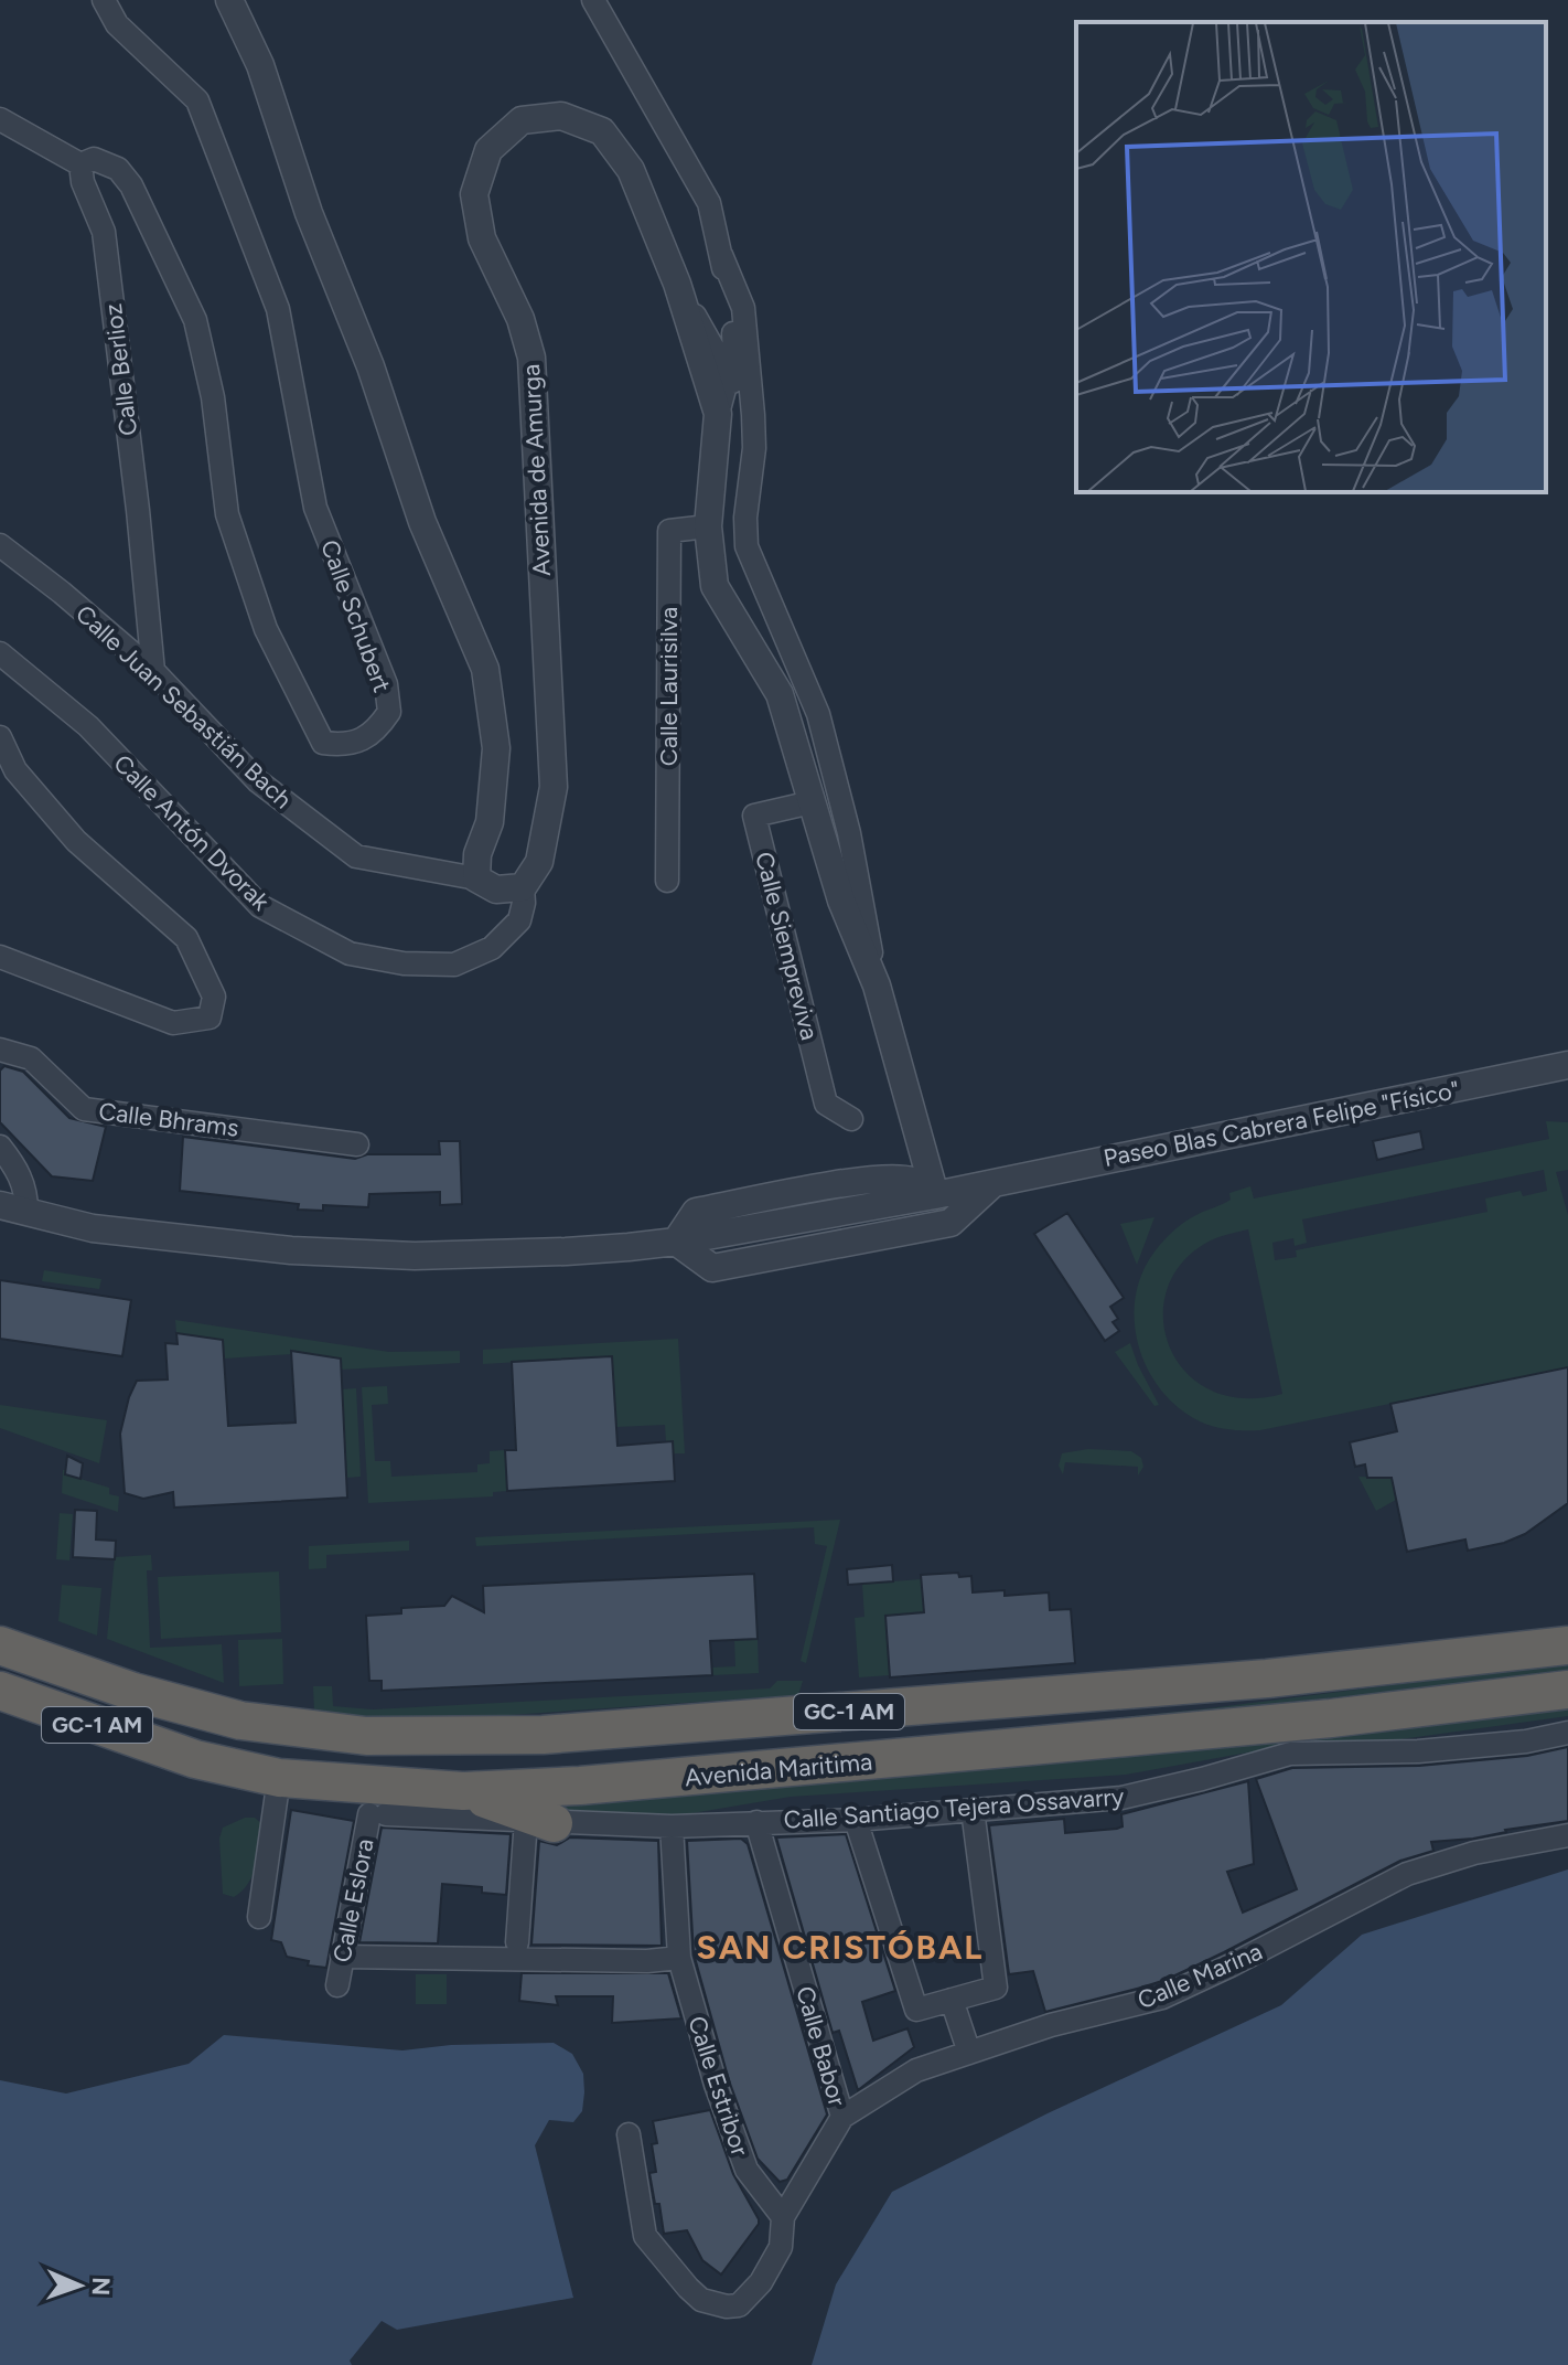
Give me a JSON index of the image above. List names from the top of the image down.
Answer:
{
  "streets": {
    "highway": ["GC-1 AM", "Avenida Maritima"],
    "street": [
      "Calle Berlioz",
      "Avenida de Amurga",
      "Calle Schubert",
      "Calle Laurisilva",
      "Calle Juan Sebastián Bach",
      "Calle Antón Dvorak",
      "Calle Siempreviva",
      "Calle Bhrams",
      "Paseo Blas Cabrera Felipe \"Físico\"",
      "Calle Santiago Tejera Ossavarry",
      "Calle Eslora",
      "Calle Marina",
      "Calle Babor",
      "Calle Estribor"
    ]
  },
  "crossings": [
    ["Calle Berlioz", "Calle Schubert"],
    ["Calle Berlioz", "Calle Juan Sebastián Bach"],
    ["Avenida de Amurga", "Calle Laurisilva"],
    ["Avenida de Amurga", "Calle Antón Dvorak"],
    ["Avenida de Amurga", "Calle Siempreviva"],
    ["Avenida de Amurga", "Paseo Blas Cabrera Felipe \"Físico\""],
    ["Calle Santiago Tejera Ossavarry", "Calle Eslora"],
    ["Calle Santiago Tejera Ossavarry", "Calle Babor"],
    ["Calle Santiago Tejera Ossavarry", "Calle Estribor"],
    ["Calle Marina", "Calle Babor"],
    ["Calle Marina", "Calle Estribor"]
  ],
  "districts": ["SAN CRISTÓBAL"],
  "north": "right"
}
